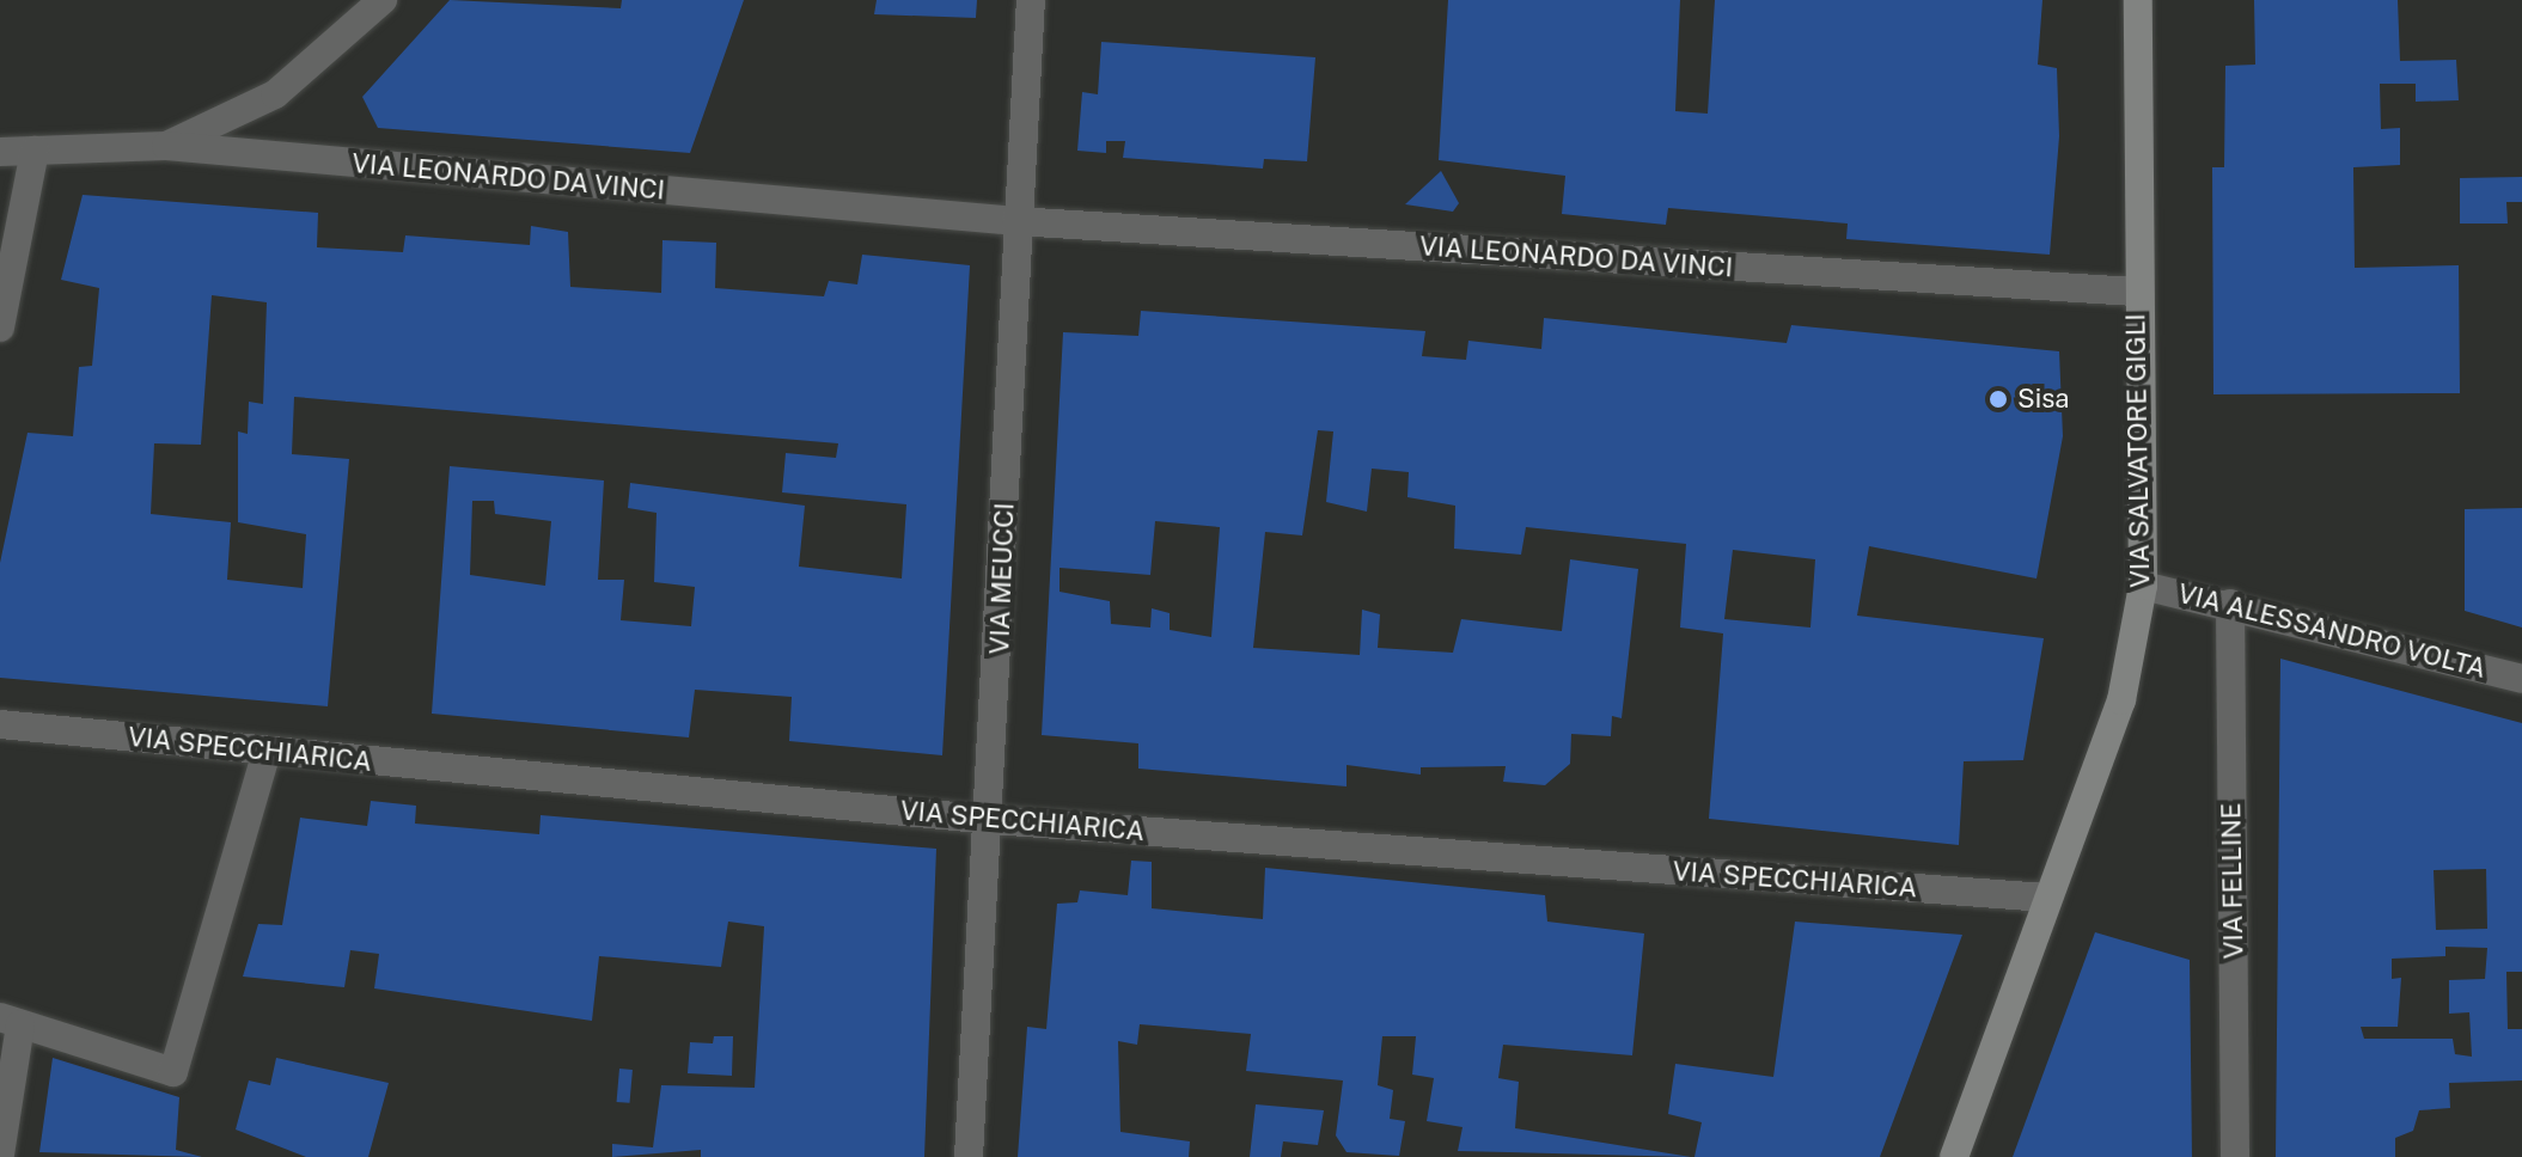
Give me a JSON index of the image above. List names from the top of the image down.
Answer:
{
  "streets": {
    "street": [
      "VIA LEONARDO DA VINCI",
      "VIA SALVATORE GIGLI",
      "VIA MEUCCI",
      "VIA ALESSANDRO VOLTA",
      "VIA SPECCHIARICA",
      "VIA FELLINE"
    ]
  },
  "crossings": [
    ["VIA LEONARDO DA VINCI", "VIA SALVATORE GIGLI"],
    ["VIA LEONARDO DA VINCI", "VIA MEUCCI"],
    ["VIA SALVATORE GIGLI", "VIA ALESSANDRO VOLTA"],
    ["VIA SALVATORE GIGLI", "VIA SPECCHIARICA"],
    ["VIA MEUCCI", "VIA SPECCHIARICA"],
    ["VIA ALESSANDRO VOLTA", "VIA FELLINE"]
  ],
  "places": ["Sisa"]
}
